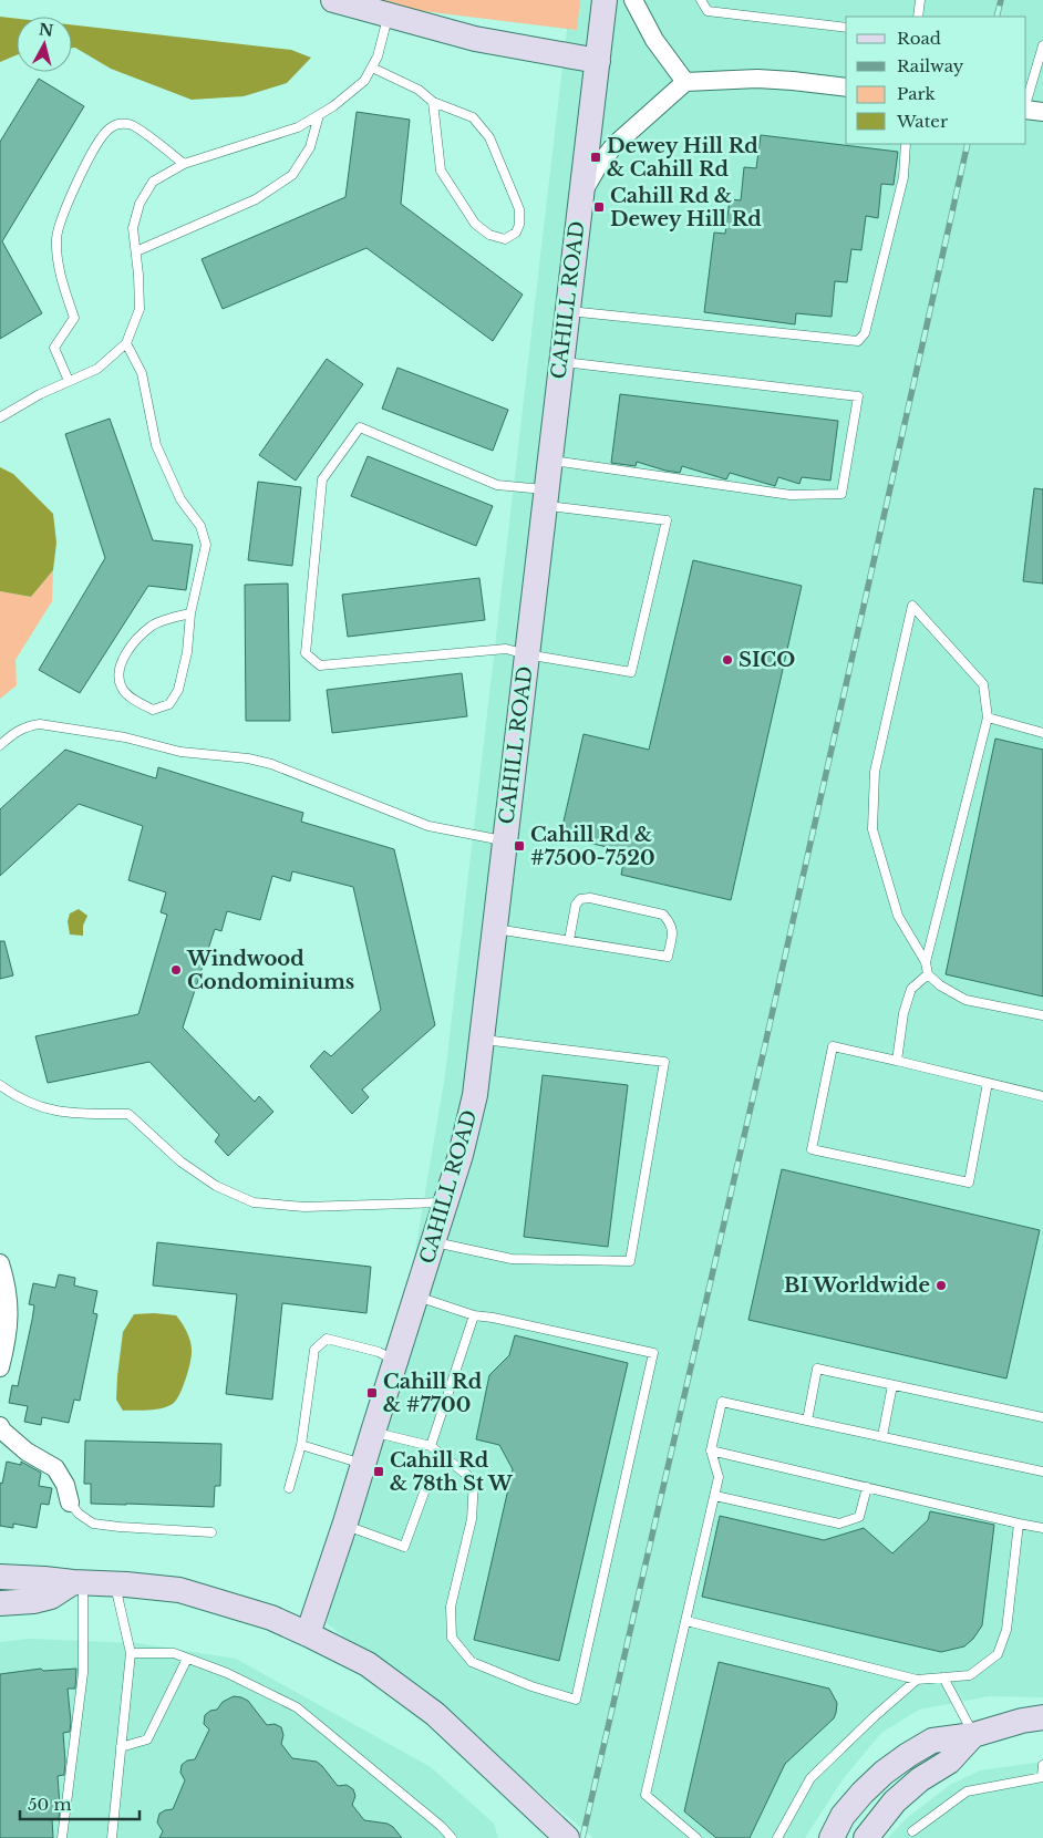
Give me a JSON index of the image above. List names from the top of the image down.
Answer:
{
  "streets": {
    "street": ["CAHILL ROAD"]
  },
  "places": {
    "transit": [
      "Dewey Hill Rd & Cahill Rd",
      "Cahill Rd & Dewey Hill Rd",
      "Cahill Rd & #7500-7520",
      "Cahill Rd & #7700",
      "Cahill Rd & 78th St W"
    ],
    "other": ["SICO", "Windwood Condominiums", "BI Worldwide"]
  },
  "legend": [
    "Road",
    "Railway",
    "Park",
    "Water"
  ],
  "scale_bar": "50 m",
  "north": "top"
}
